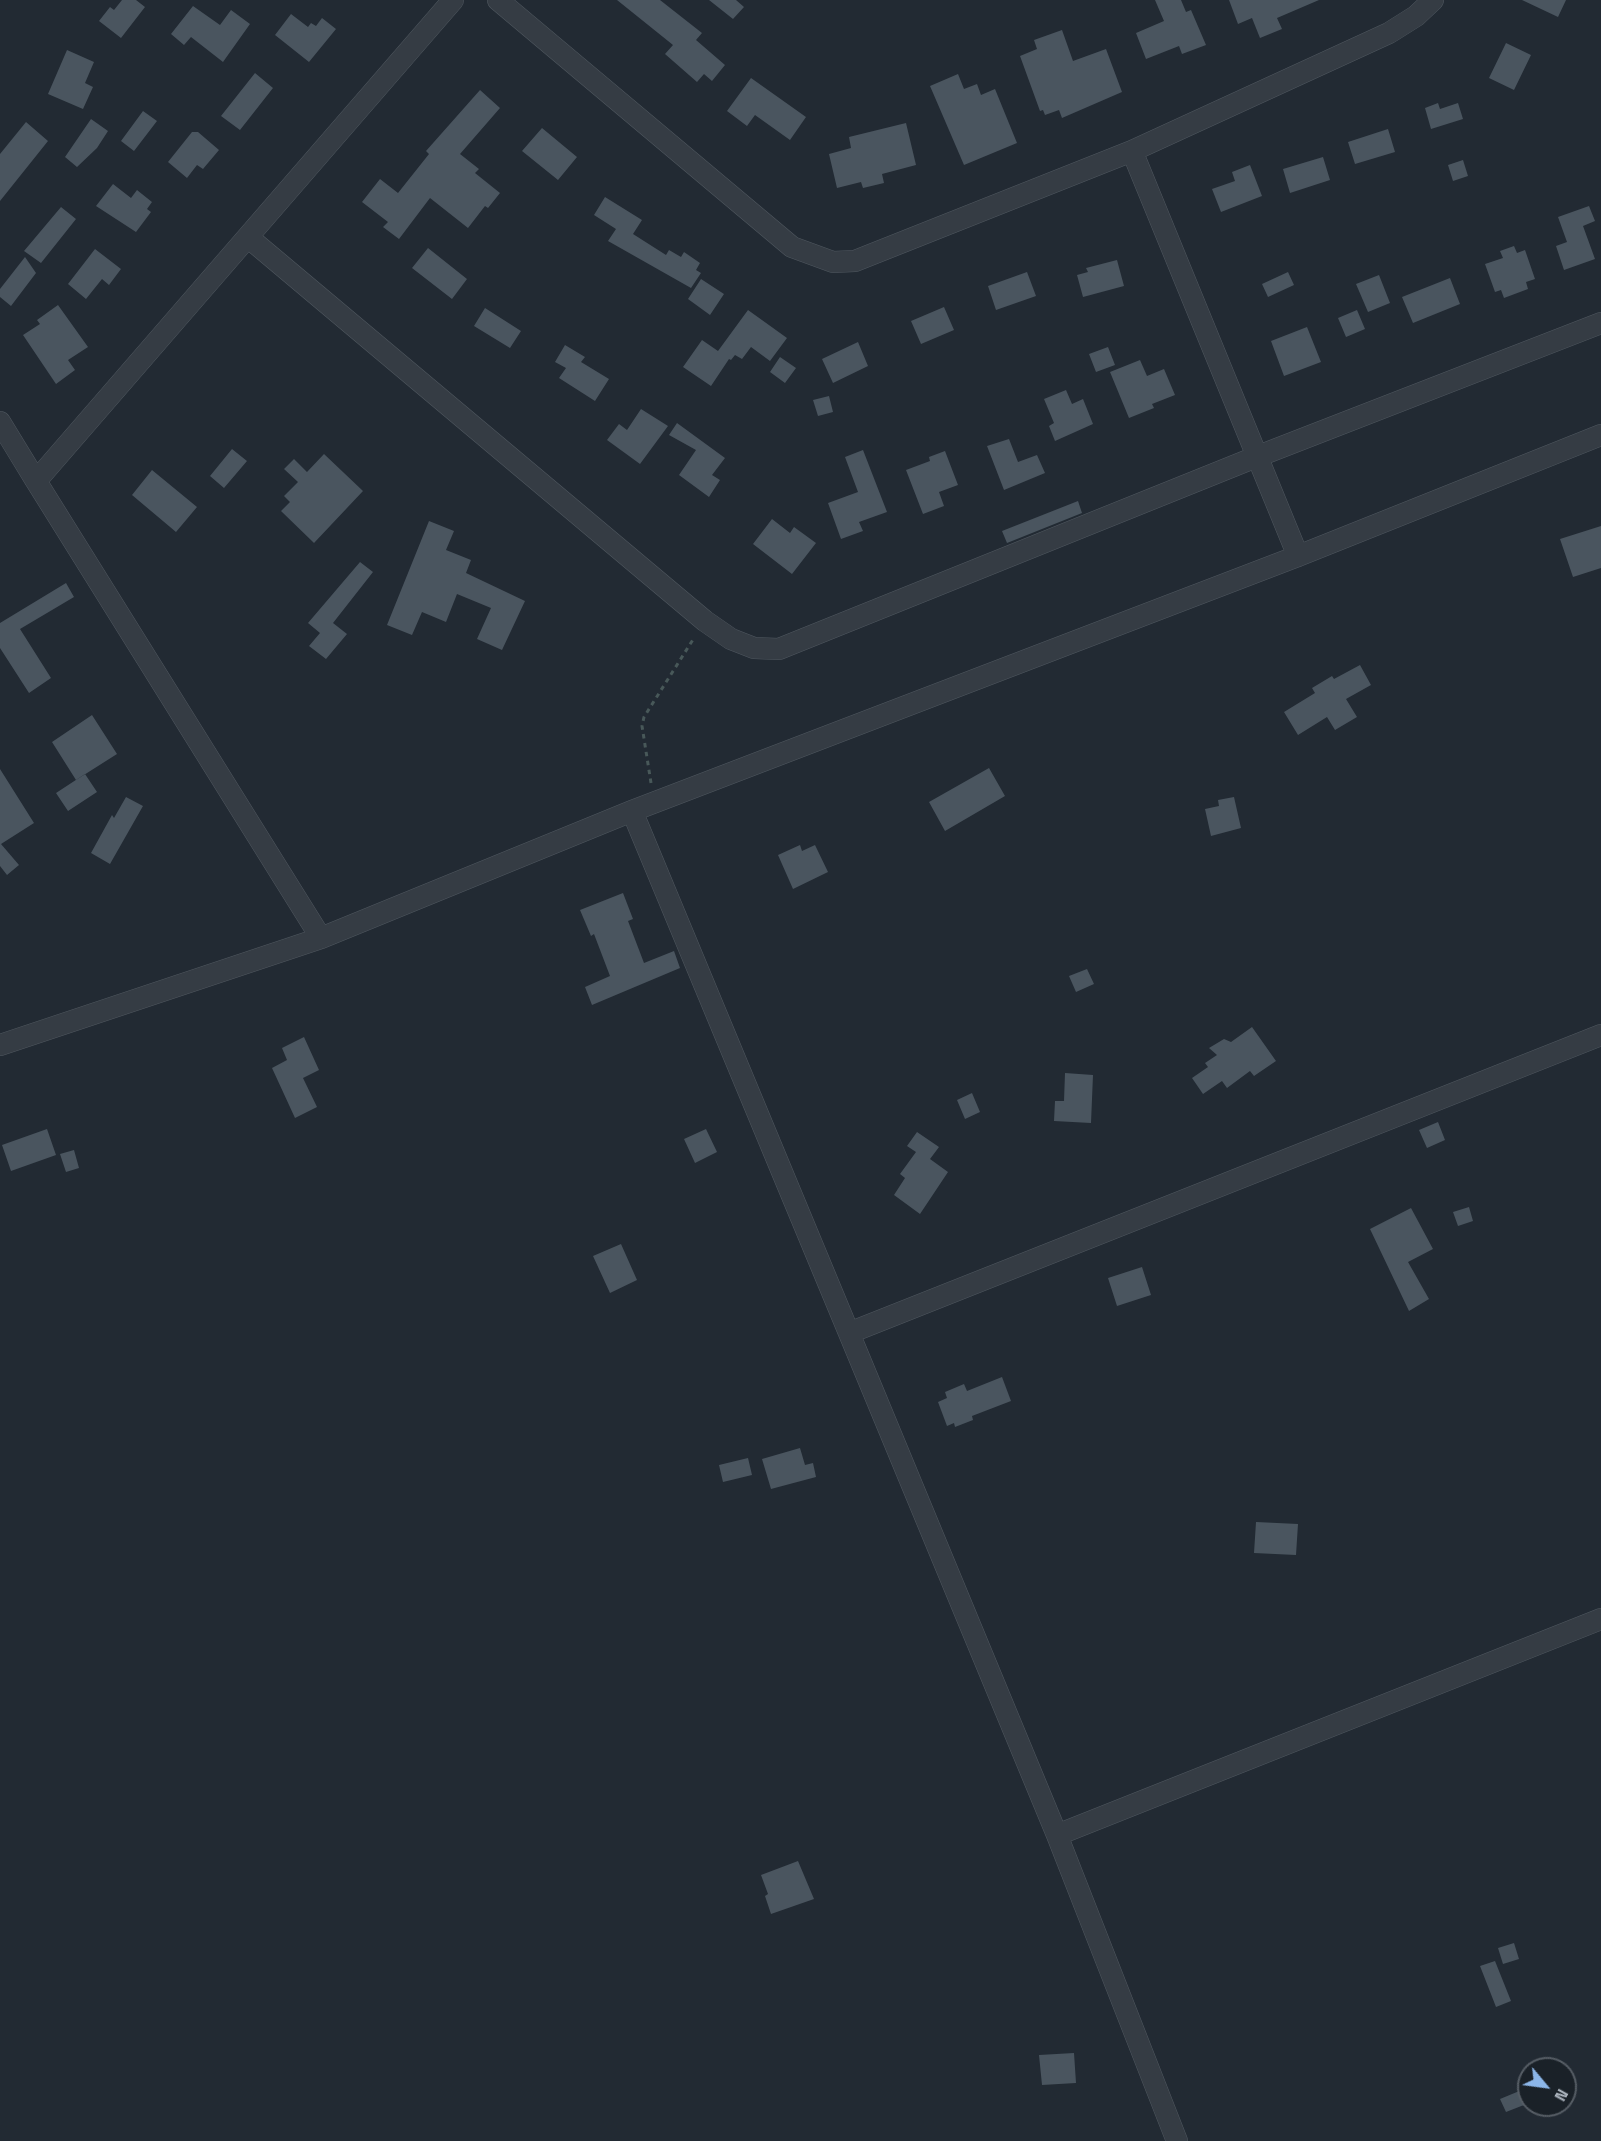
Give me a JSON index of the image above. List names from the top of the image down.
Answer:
{
  "north": "bottom right"
}
